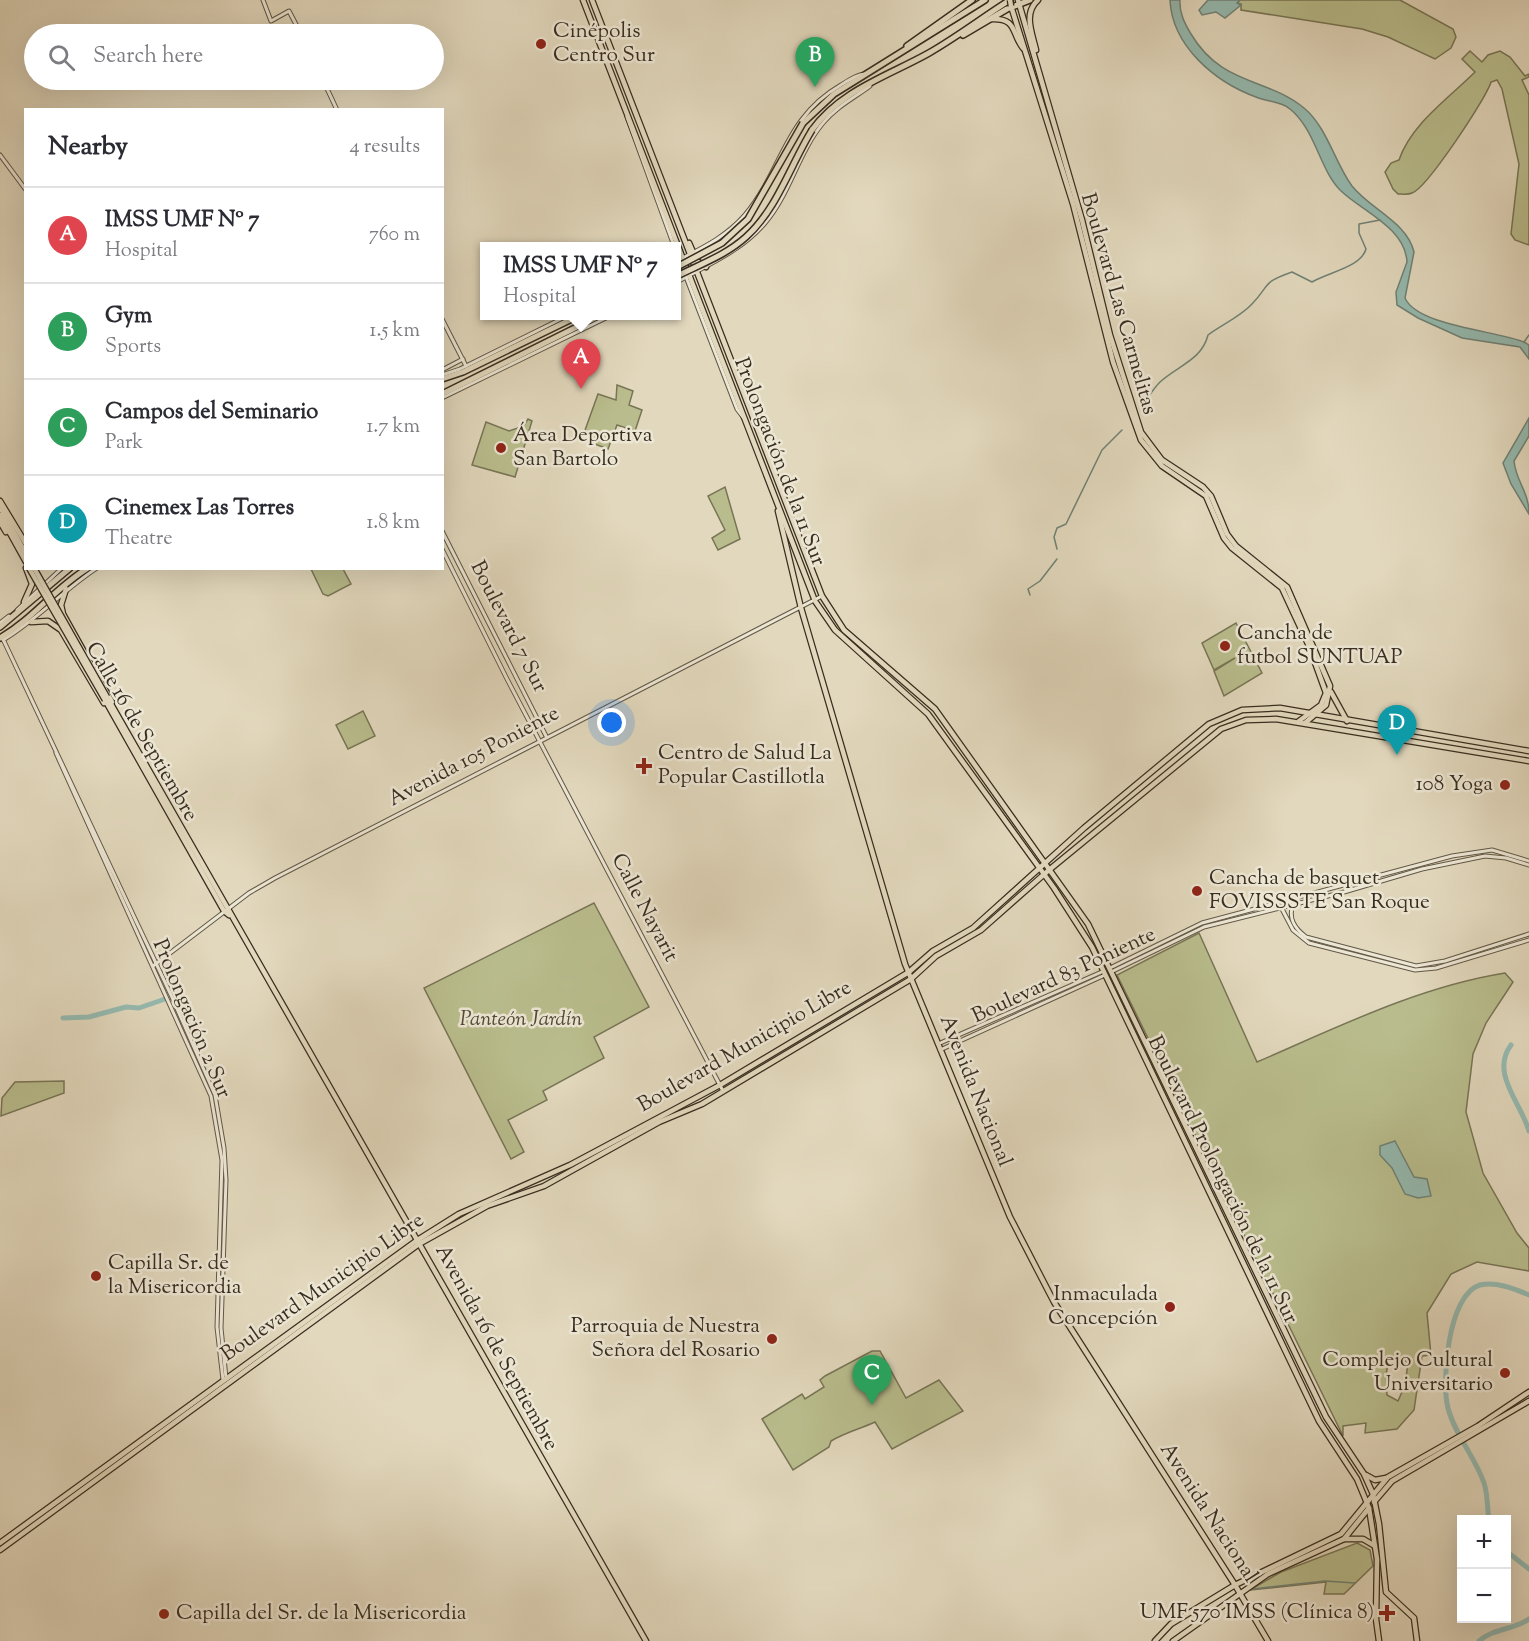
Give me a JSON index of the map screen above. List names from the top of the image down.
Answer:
{
  "streets": {
    "main road": [
      "Boulevard Las Carmelitas",
      "Prolongación de la 11 Sur",
      "Calle 16 de Septiembre",
      "Boulevard Municipio Libre",
      "Avenida Nacional",
      "Boulevard Prolongación de la 11 Sur",
      "Avenida 16 de Septiembre"
    ],
    "street": [
      "Boulevard 7 Sur",
      "Avenida 105 Poniente",
      "Calle Nayarit",
      "Boulevard 83 Poniente",
      "Prolongación 2 Sur"
    ]
  },
  "crossings": [
    ["Boulevard Las Carmelitas", "Boulevard Municipio Libre"],
    ["Prolongación de la 11 Sur", "Avenida 105 Poniente"],
    ["Prolongación de la 11 Sur", "Boulevard Municipio Libre"],
    ["Prolongación de la 11 Sur", "Avenida Nacional"],
    ["Prolongación de la 11 Sur", "Boulevard Prolongación de la 11 Sur"],
    ["Boulevard 7 Sur", "Avenida 105 Poniente"],
    ["Boulevard 7 Sur", "Calle Nayarit"],
    ["Calle 16 de Septiembre", "Avenida 105 Poniente"],
    ["Calle 16 de Septiembre", "Avenida 16 de Septiembre"],
    ["Avenida 105 Poniente", "Calle Nayarit"],
    ["Avenida 105 Poniente", "Prolongación 2 Sur"],
    ["Avenida 105 Poniente", "Avenida Nacional"],
    ["Avenida 105 Poniente", "Avenida 16 de Septiembre"],
    ["Calle Nayarit", "Boulevard Municipio Libre"],
    ["Boulevard 83 Poniente", "Avenida Nacional"],
    ["Boulevard 83 Poniente", "Boulevard Prolongación de la 11 Sur"],
    ["Prolongación 2 Sur", "Boulevard Municipio Libre"],
    ["Boulevard Municipio Libre", "Avenida Nacional"],
    ["Boulevard Municipio Libre", "Boulevard Prolongación de la 11 Sur"],
    ["Boulevard Municipio Libre", "Avenida 16 de Septiembre"]
  ],
  "parks": ["Panteón Jardín"],
  "places": {
    "other": [
      "Cinépolis Centro Sur",
      "Área Deportiva San Bartolo",
      "Cancha de futbol SUNTUAP",
      "108 Yoga",
      "Cancha de basquet FOVISSSTE San Roque",
      "Capilla Sr. de la Misericordia",
      "Inmaculada Concepción",
      "Parroquia de Nuestra Señora del Rosario",
      "Complejo Cultural Universitario",
      "Capilla del Sr. de la Misericordia"
    ],
    "health": ["Centro de Salud La Popular Castillotla", "UMF 570 IMSS (Clínica 8)"]
  },
  "page": {
    "search": "Search here",
    "pins": [
      "B",
      "A",
      "D",
      "C"
    ],
    "heading": ["Nearby", "4 results"],
    "list": [
      {
        "mark": "A",
        "name": "IMSS UMF Nº 7",
        "note": "Hospital",
        "value": "760 m"
      },
      {
        "mark": "B",
        "name": "Gym",
        "note": "Sports",
        "value": "1.5 km"
      },
      {
        "mark": "C",
        "name": "Campos del Seminario",
        "note": "Park",
        "value": "1.7 km"
      },
      {
        "mark": "D",
        "name": "Cinemex Las Torres",
        "note": "Theatre",
        "value": "1.8 km"
      }
    ],
    "popup": ["IMSS UMF Nº 7", "Hospital"],
    "map_buttons": ["+", "−"]
  }
}
